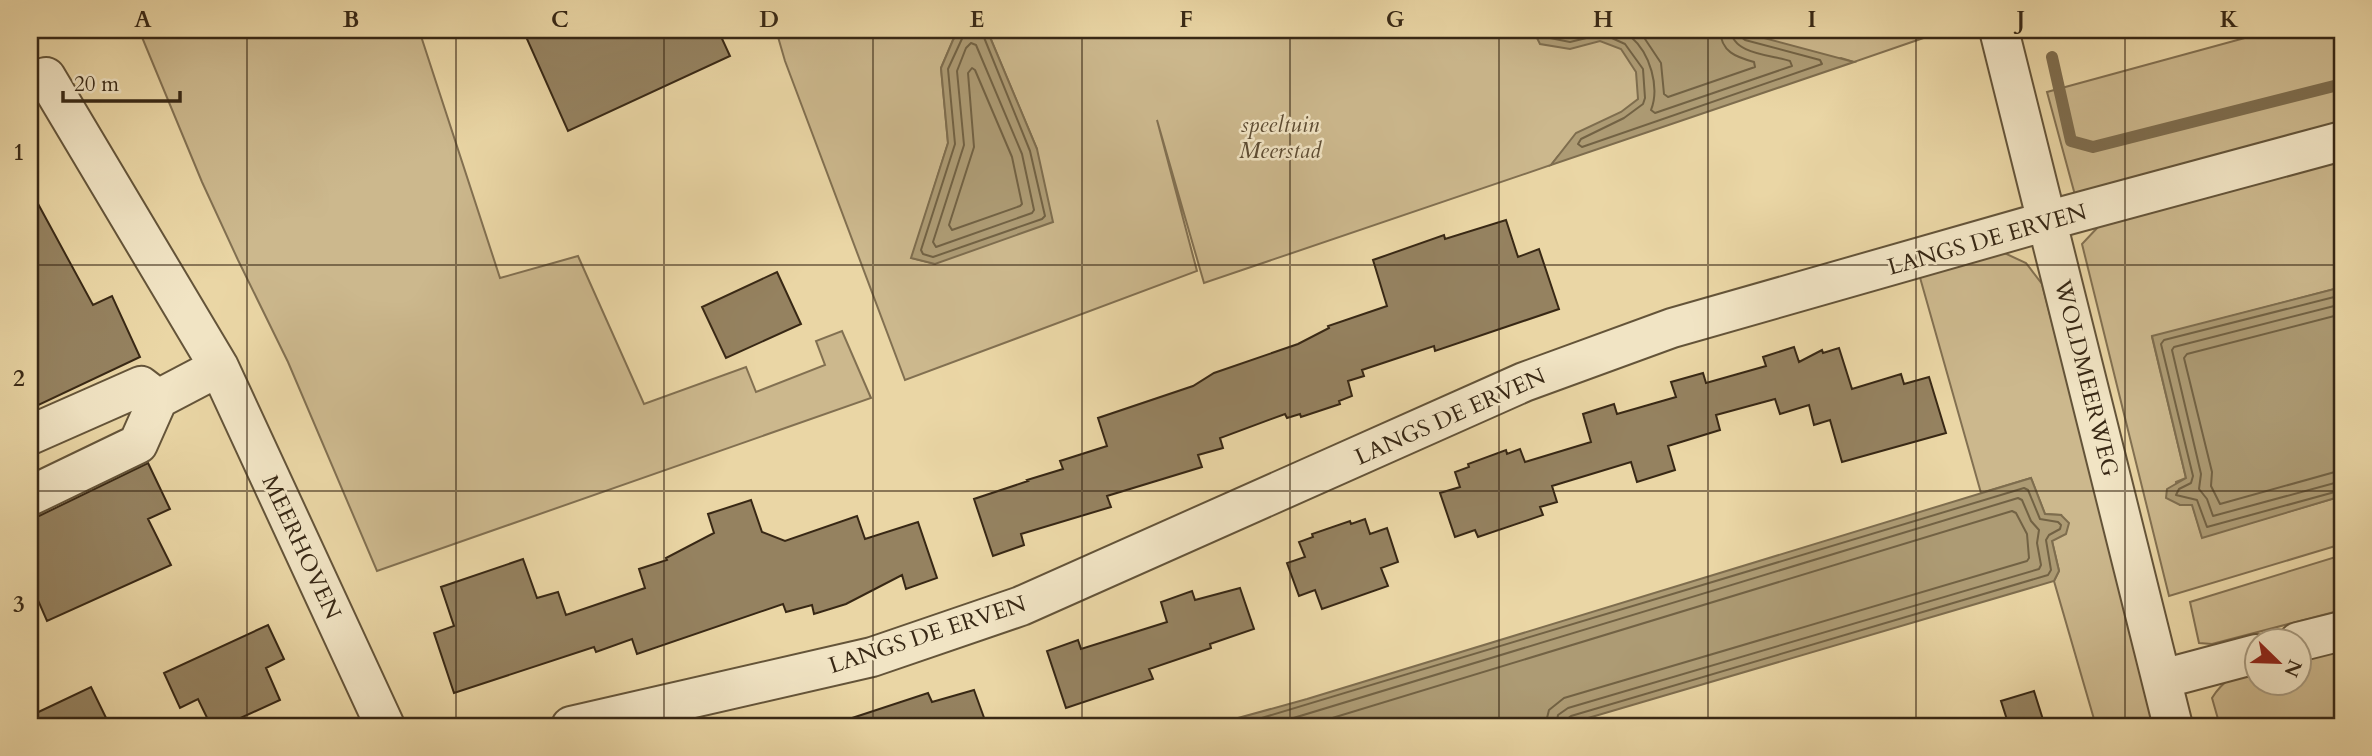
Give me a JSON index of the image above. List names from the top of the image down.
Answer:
{
  "streets": {
    "street": ["LANGS DE ERVEN", "WOLDMEERWEG", "MEERHOVEN"]
  },
  "crossings": [
    ["LANGS DE ERVEN", "WOLDMEERWEG"]
  ],
  "parks": ["speeltuin Meerstad"],
  "scale_bar": "20 m",
  "north": "bottom right",
  "grid": {
    "columns": [
      "A",
      "B",
      "C",
      "D",
      "E",
      "F",
      "G",
      "H",
      "I",
      "J",
      "K"
    ],
    "rows": ["1", "2", "3"]
  }
}
